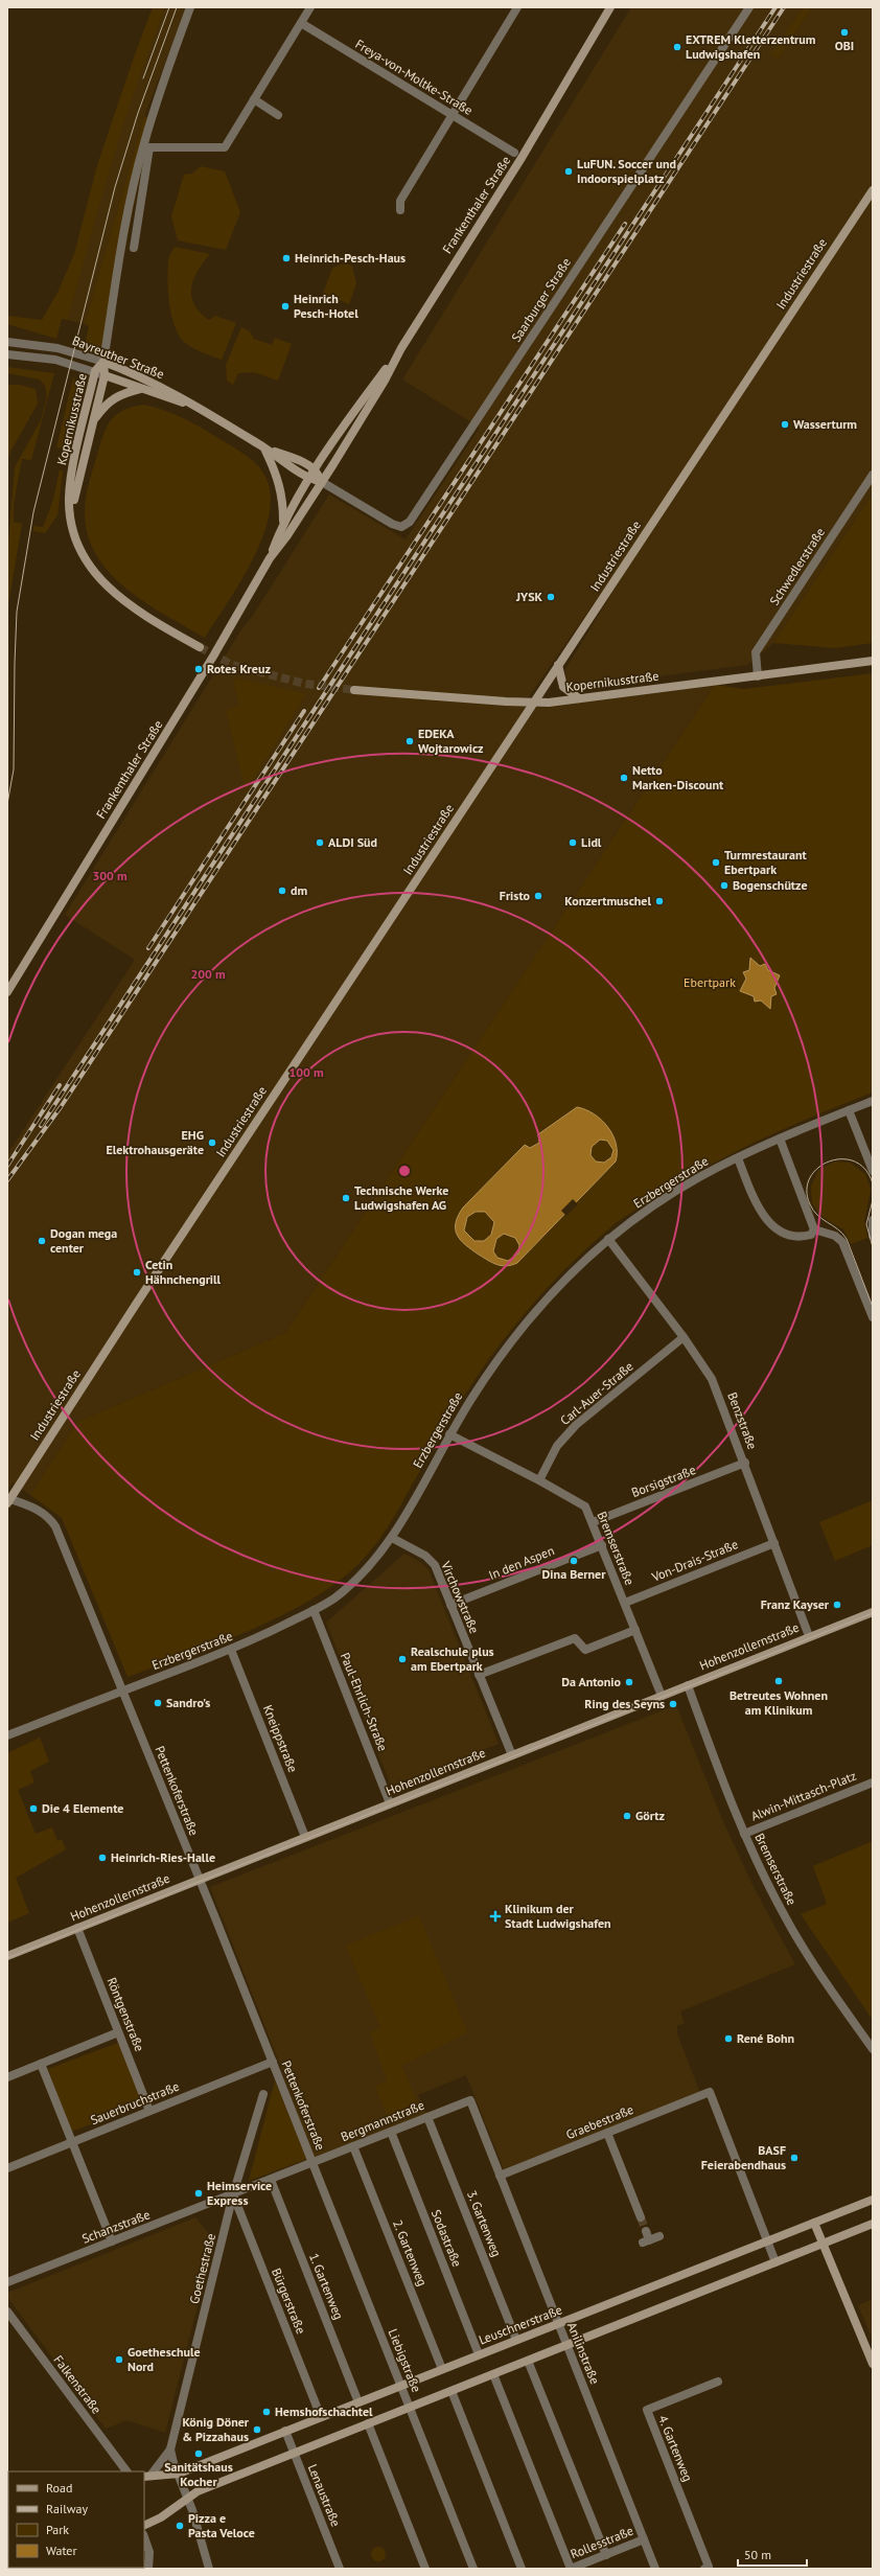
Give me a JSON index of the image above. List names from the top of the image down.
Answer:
{
  "streets": {
    "street": [
      "Freya-von-Moltke-Straße",
      "Frankenthaler Straße",
      "Industriestraße",
      "Saarburger Straße",
      "Bayreuther Straße",
      "Kopernikusstraße",
      "Schwedlerstraße",
      "Erzbergerstraße",
      "Carl-Auer-Straße",
      "Benzstraße",
      "Borsigstraße",
      "Bremserstraße",
      "Von-Drais-Straße",
      "In den Aspen",
      "Virchowstraße",
      "Hohenzollernstraße",
      "Paul-Ehrlich-Straße",
      "Kneippstraße",
      "Pettenkoferstraße",
      "Alwin-Mittasch-Platz",
      "Röntgenstraße",
      "Sauerbruchstraße",
      "Bergmannstraße",
      "Graebestraße",
      "3. Gartenweg",
      "Schanzstraße",
      "Sodastraße",
      "2. Gartenweg",
      "Goethestraße",
      "1. Gartenweg",
      "Bürgerstraße",
      "Leuschnerstraße",
      "Anilinstraße",
      "Liebigstraße",
      "Falkenstraße",
      "4. Gartenweg",
      "Lenaustraße",
      "Rollesstraße"
    ]
  },
  "crossings": [
    ["Frankenthaler Straße", "Saarburger Straße"],
    ["Frankenthaler Straße", "Bayreuther Straße"],
    ["Industriestraße", "Kopernikusstraße"],
    ["Industriestraße", "Pettenkoferstraße"],
    ["Saarburger Straße", "Bayreuther Straße"],
    ["Bayreuther Straße", "Kopernikusstraße"],
    ["Kopernikusstraße", "Schwedlerstraße"],
    ["Erzbergerstraße", "Benzstraße"],
    ["Erzbergerstraße", "Bremserstraße"],
    ["Erzbergerstraße", "Virchowstraße"],
    ["Erzbergerstraße", "Paul-Ehrlich-Straße"],
    ["Erzbergerstraße", "Kneippstraße"],
    ["Erzbergerstraße", "Pettenkoferstraße"],
    ["Carl-Auer-Straße", "Benzstraße"],
    ["Carl-Auer-Straße", "Bremserstraße"],
    ["Benzstraße", "Borsigstraße"],
    ["Benzstraße", "Von-Drais-Straße"],
    ["Benzstraße", "Hohenzollernstraße"],
    ["Borsigstraße", "Bremserstraße"],
    ["Bremserstraße", "Von-Drais-Straße"],
    ["Bremserstraße", "In den Aspen"],
    ["Bremserstraße", "Hohenzollernstraße"],
    ["Bremserstraße", "Alwin-Mittasch-Platz"],
    ["In den Aspen", "Virchowstraße"],
    ["Virchowstraße", "Hohenzollernstraße"],
    ["Hohenzollernstraße", "Paul-Ehrlich-Straße"],
    ["Hohenzollernstraße", "Kneippstraße"],
    ["Hohenzollernstraße", "Pettenkoferstraße"],
    ["Hohenzollernstraße", "Röntgenstraße"],
    ["Pettenkoferstraße", "Sauerbruchstraße"],
    ["Pettenkoferstraße", "Bergmannstraße"],
    ["Pettenkoferstraße", "Liebigstraße"],
    ["Röntgenstraße", "Sauerbruchstraße"],
    ["Bergmannstraße", "3. Gartenweg"],
    ["Bergmannstraße", "Schanzstraße"],
    ["Bergmannstraße", "Sodastraße"],
    ["Bergmannstraße", "2. Gartenweg"],
    ["Bergmannstraße", "Goethestraße"],
    ["Bergmannstraße", "1. Gartenweg"],
    ["Bergmannstraße", "Bürgerstraße"],
    ["Bergmannstraße", "Anilinstraße"],
    ["Bergmannstraße", "Liebigstraße"],
    ["Graebestraße", "Leuschnerstraße"],
    ["Graebestraße", "Anilinstraße"],
    ["3. Gartenweg", "Leuschnerstraße"],
    ["Schanzstraße", "Goethestraße"],
    ["Schanzstraße", "Bürgerstraße"],
    ["Sodastraße", "Leuschnerstraße"],
    ["2. Gartenweg", "Leuschnerstraße"],
    ["Goethestraße", "Bürgerstraße"],
    ["Goethestraße", "Leuschnerstraße"],
    ["1. Gartenweg", "Leuschnerstraße"],
    ["Bürgerstraße", "Leuschnerstraße"],
    ["Leuschnerstraße", "Anilinstraße"],
    ["Leuschnerstraße", "Liebigstraße"],
    ["Leuschnerstraße", "Lenaustraße"],
    ["Anilinstraße", "Rollesstraße"]
  ],
  "parks": ["Ebertpark"],
  "places": {
    "other": [
      "OBI",
      "EXTREM Kletterzentrum Ludwigshafen",
      "LuFUN. Soccer und Indoorspielplatz",
      "Heinrich-Pesch-Haus",
      "Heinrich Pesch-Hotel",
      "Wasserturm",
      "JYSK",
      "Rotes Kreuz",
      "EDEKA Wojtarowicz",
      "Netto Marken-Discount",
      "ALDI Süd",
      "Lidl",
      "Turmrestaurant Ebertpark",
      "Bogenschütze",
      "dm",
      "Fristo",
      "Konzertmuschel",
      "EHG Elektrohausgeräte",
      "Technische Werke Ludwigshafen AG",
      "Dogan mega center",
      "Cetin Hähnchengrill",
      "Dina Berner",
      "Franz Kayser",
      "Realschule plus am Ebertpark",
      "Betreutes Wohnen am Klinikum",
      "Da Antonio",
      "Sandro's",
      "Ring des Seyns",
      "Die 4 Elemente",
      "Görtz",
      "Heinrich-Ries-Halle",
      "René Bohn",
      "BASF Feierabendhaus",
      "Heimservice Express",
      "Goetheschule Nord",
      "Hemshofschachtel",
      "König Döner & Pizzahaus",
      "Sanitätshaus Kocher",
      "Pizza e Pasta Veloce"
    ],
    "health": ["Klinikum der Stadt Ludwigshafen"]
  },
  "legend": [
    "Road",
    "Railway",
    "Park",
    "Water"
  ],
  "scale_bar": "50 m",
  "rings": ["300 m", "200 m", "100 m"]
}
